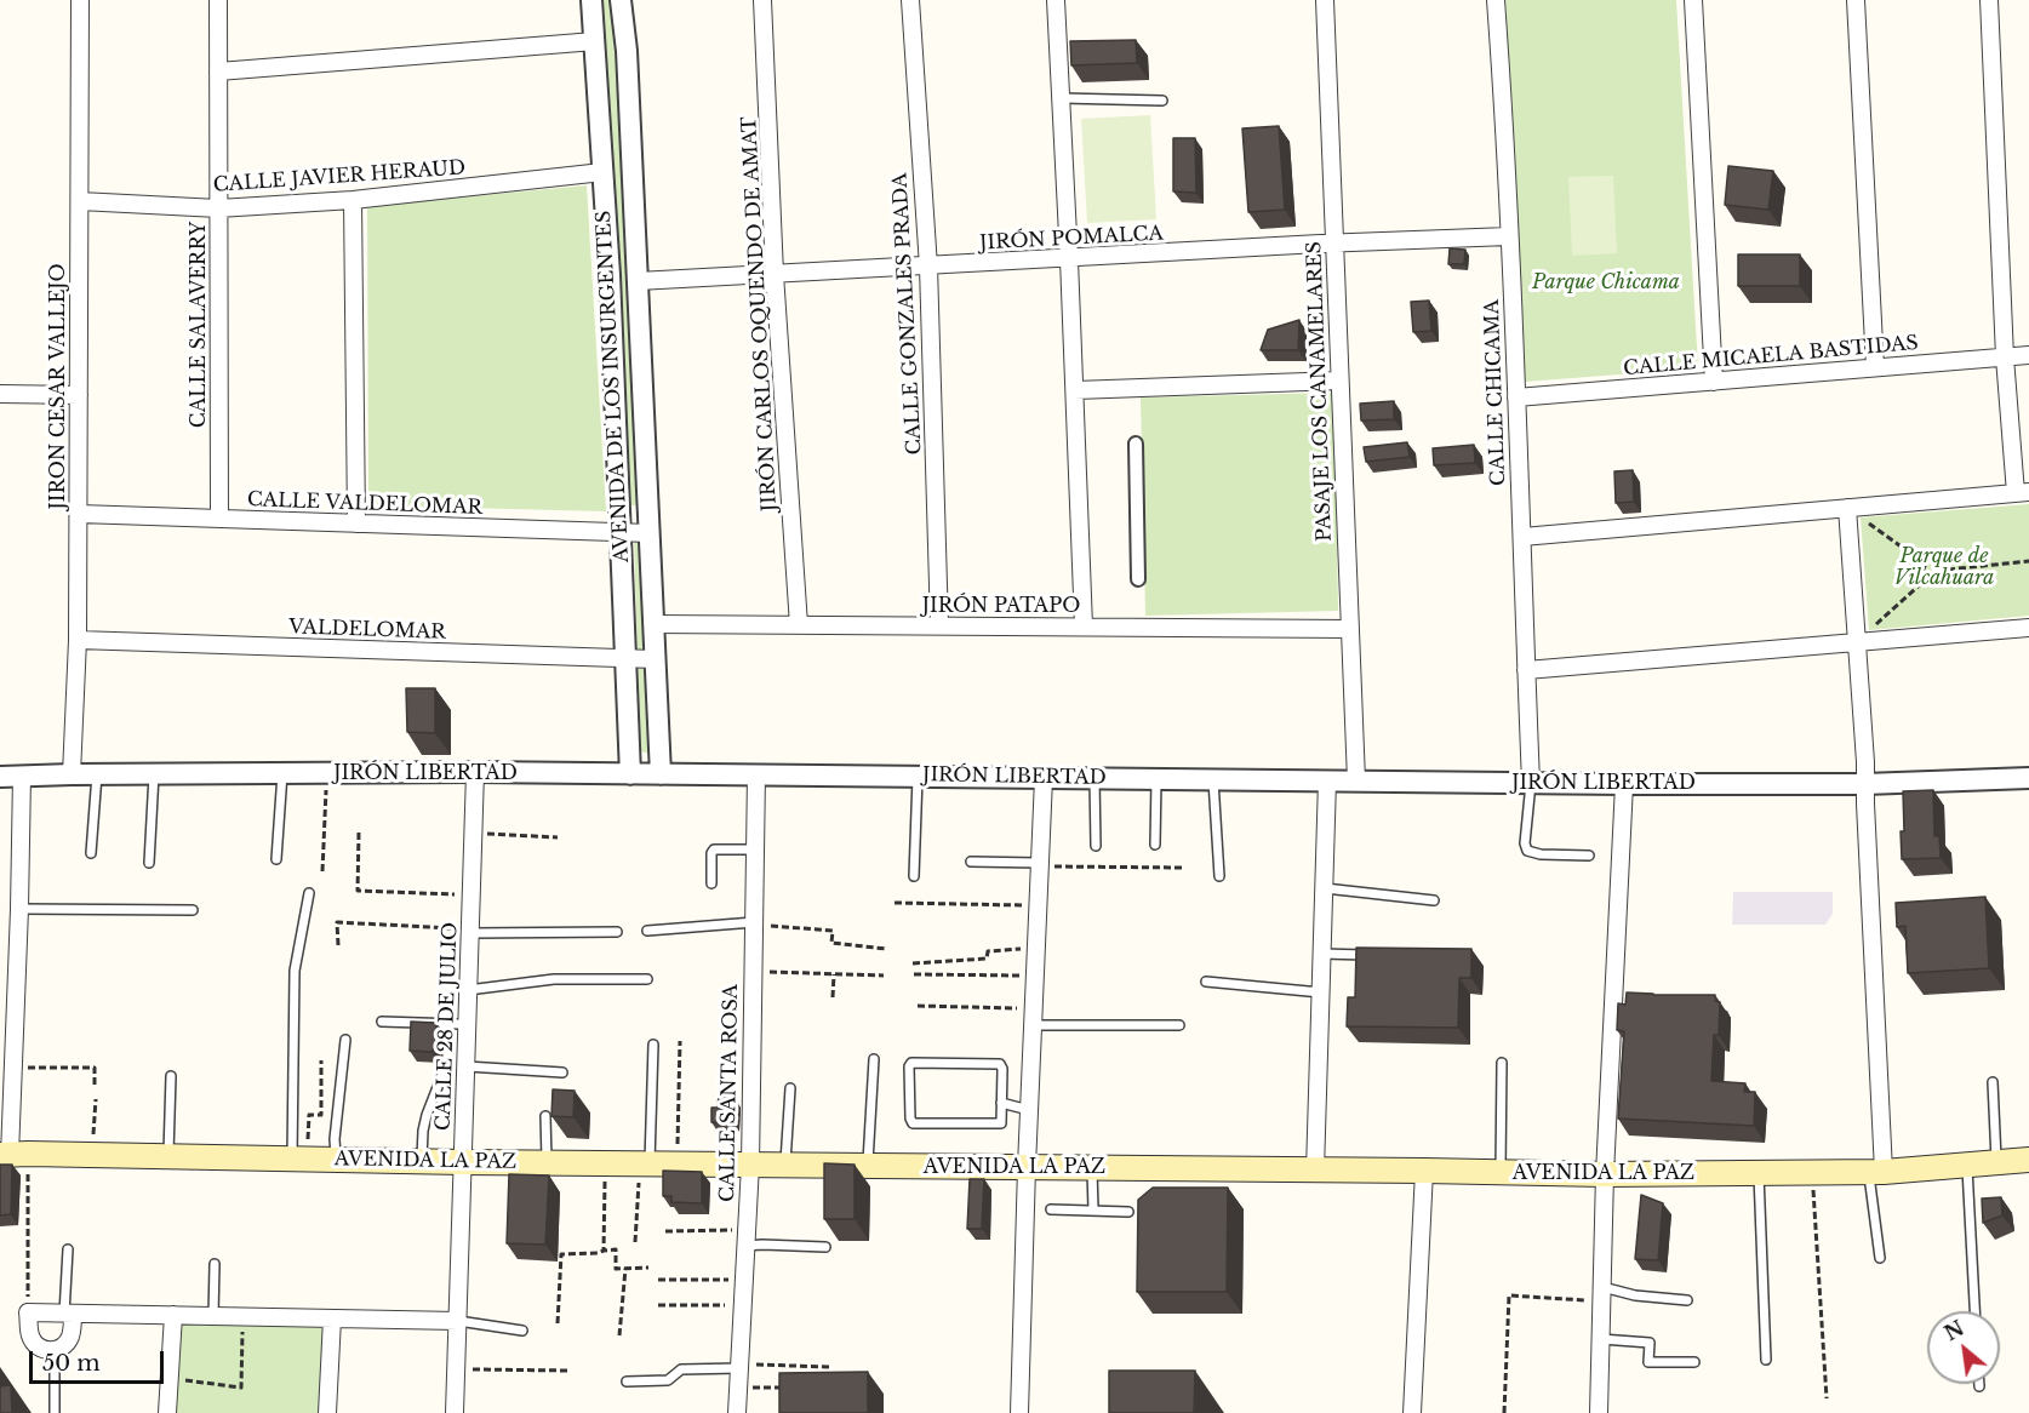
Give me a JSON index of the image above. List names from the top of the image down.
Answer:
{
  "streets": {
    "main road": ["AVENIDA LA PAZ"],
    "street": [
      "CALLE JAVIER HERAUD",
      "JIRÓN POMALCA",
      "JIRÓN CARLOS OQUENDO DE AMAT",
      "CALLE GONZALES PRADA",
      "CALLE SALAVERRY",
      "CALLE MICAELA BASTIDAS",
      "JIRON CESAR VALLEJO",
      "AVENIDA DE LOS INSURGENTES",
      "PASAJE LOS CANAMELARES",
      "CALLE CHICAMA",
      "CALLE VALDELOMAR",
      "JIRÓN PATAPO",
      "VALDELOMAR",
      "JIRÓN LIBERTAD",
      "CALLE 28 DE JULIO",
      "CALLE SANTA ROSA"
    ]
  },
  "crossings": [
    ["CALLE JAVIER HERAUD", "CALLE SALAVERRY"],
    ["CALLE JAVIER HERAUD", "JIRON CESAR VALLEJO"],
    ["CALLE JAVIER HERAUD", "AVENIDA DE LOS INSURGENTES"],
    ["JIRÓN POMALCA", "JIRÓN CARLOS OQUENDO DE AMAT"],
    ["JIRÓN POMALCA", "CALLE GONZALES PRADA"],
    ["JIRÓN POMALCA", "AVENIDA DE LOS INSURGENTES"],
    ["JIRÓN POMALCA", "PASAJE LOS CANAMELARES"],
    ["JIRÓN POMALCA", "CALLE CHICAMA"],
    ["JIRÓN CARLOS OQUENDO DE AMAT", "JIRÓN PATAPO"],
    ["CALLE GONZALES PRADA", "JIRÓN PATAPO"],
    ["CALLE SALAVERRY", "CALLE VALDELOMAR"],
    ["CALLE MICAELA BASTIDAS", "CALLE CHICAMA"],
    ["JIRON CESAR VALLEJO", "CALLE VALDELOMAR"],
    ["JIRON CESAR VALLEJO", "VALDELOMAR"],
    ["JIRON CESAR VALLEJO", "JIRÓN LIBERTAD"],
    ["AVENIDA DE LOS INSURGENTES", "CALLE VALDELOMAR"],
    ["AVENIDA DE LOS INSURGENTES", "JIRÓN PATAPO"],
    ["AVENIDA DE LOS INSURGENTES", "VALDELOMAR"],
    ["AVENIDA DE LOS INSURGENTES", "JIRÓN LIBERTAD"],
    ["PASAJE LOS CANAMELARES", "JIRÓN PATAPO"],
    ["PASAJE LOS CANAMELARES", "JIRÓN LIBERTAD"],
    ["CALLE CHICAMA", "JIRÓN LIBERTAD"],
    ["JIRÓN LIBERTAD", "CALLE 28 DE JULIO"],
    ["JIRÓN LIBERTAD", "CALLE SANTA ROSA"],
    ["CALLE 28 DE JULIO", "AVENIDA LA PAZ"],
    ["CALLE SANTA ROSA", "AVENIDA LA PAZ"]
  ],
  "parks": ["Parque Chicama", "Parque de Vilcahuara"],
  "scale_bar": "50 m",
  "north": "top left"
}
